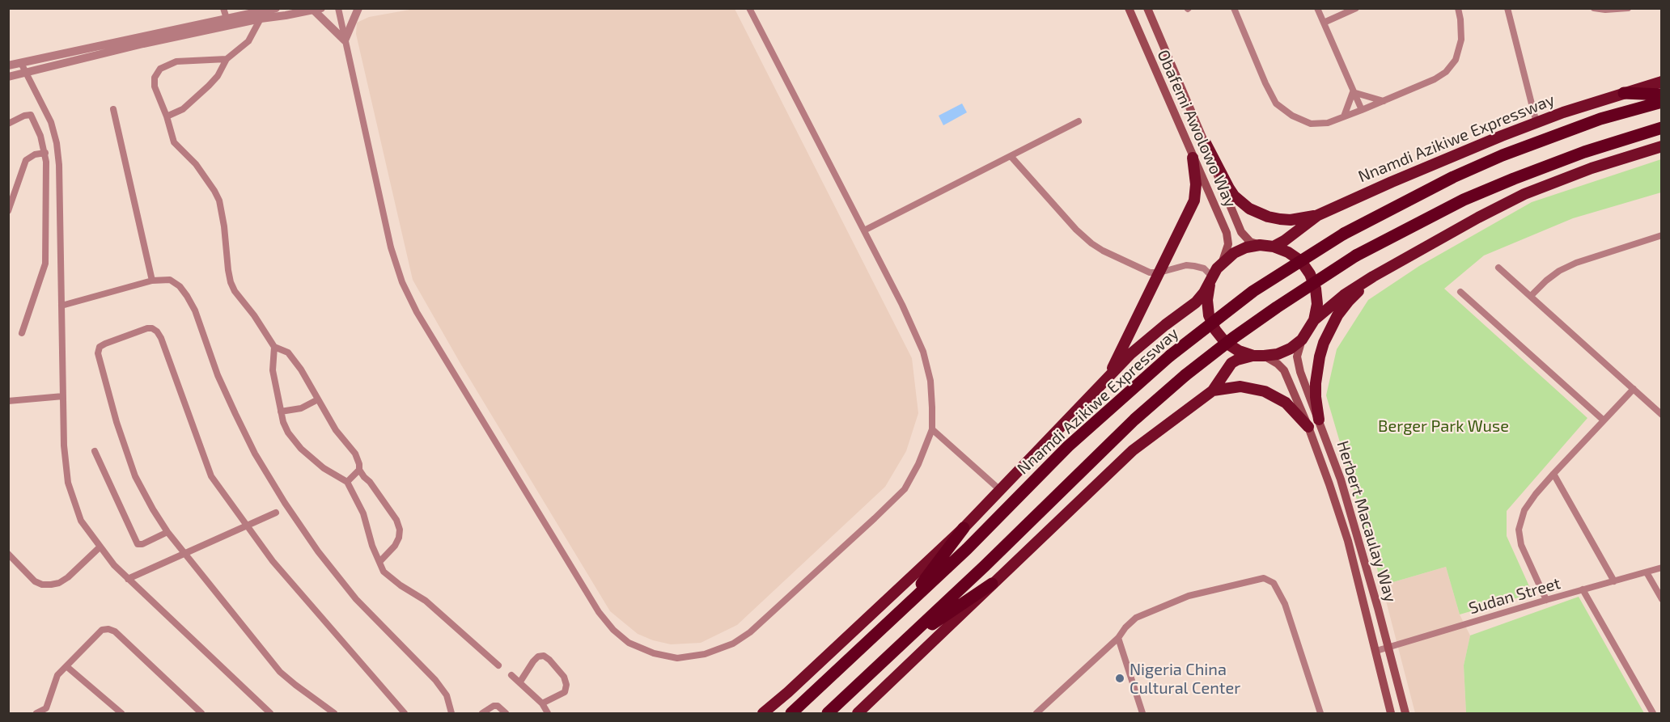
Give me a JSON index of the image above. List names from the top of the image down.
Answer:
{
  "streets": {
    "highway": ["Nnamdi Azikiwe Expressway"],
    "main road": ["Obafemi Awolowo Way", "Herbert Macaulay Way"],
    "street": ["Sudan Street"]
  },
  "crossings": [
    ["Obafemi Awolowo Way", "Nnamdi Azikiwe Expressway"],
    ["Obafemi Awolowo Way", "Herbert Macaulay Way"],
    ["Nnamdi Azikiwe Expressway", "Herbert Macaulay Way"],
    ["Herbert Macaulay Way", "Sudan Street"]
  ],
  "parks": ["Berger Park Wuse"],
  "places": ["Nigeria China Cultural Center"]
}
